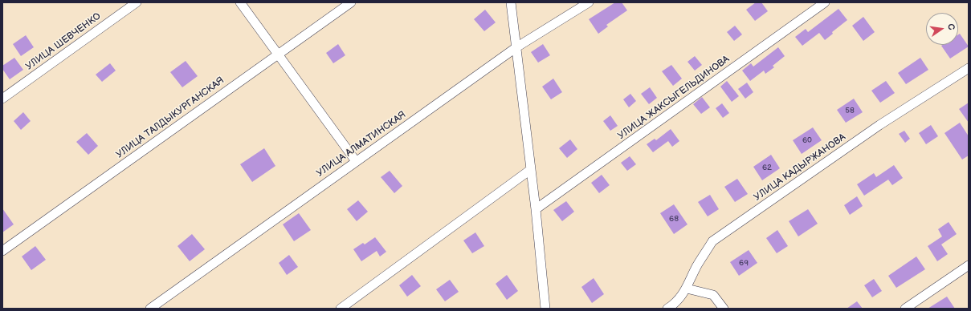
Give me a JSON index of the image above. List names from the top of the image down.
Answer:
{
  "streets": {
    "street": [
      "УЛИЦА ШЕВЧЕНКО",
      "УЛИЦА ЖАКСЫГЕЛЬДИНОВА",
      "УЛИЦА ТАЛДЫКУРГАНСКАЯ",
      "УЛИЦА АЛМАТИНСКАЯ",
      "УЛИЦА КАДЫРЖАНОВА"
    ]
  },
  "house_numbers": [
    "58",
    "60",
    "62",
    "68",
    "69"
  ],
  "north": "right"
}
